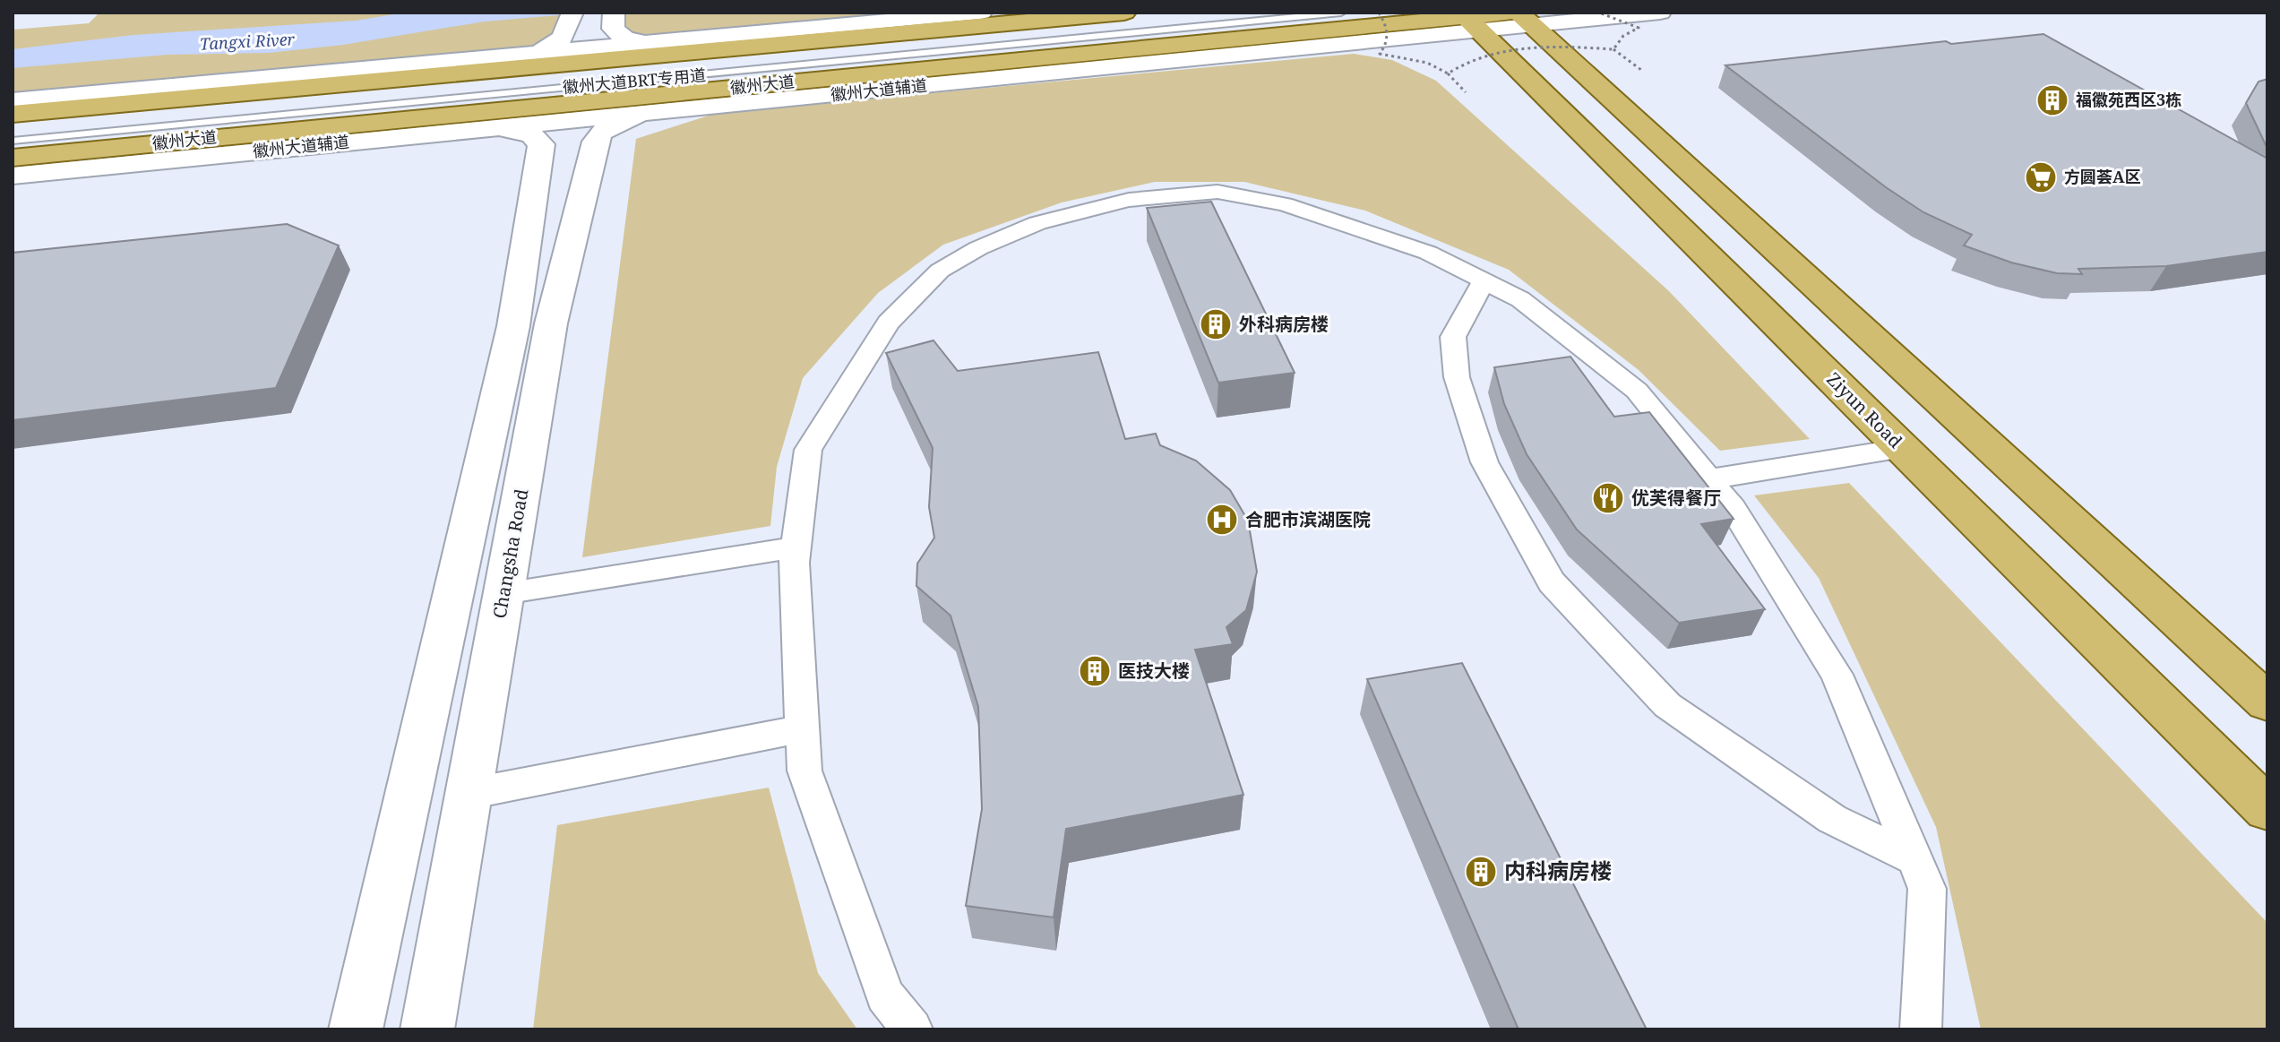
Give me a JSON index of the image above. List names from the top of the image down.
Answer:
{
  "streets": {
    "main road": ["徽州大道", "Ziyun Road"],
    "street": ["徽州大道辅道", "Changsha Road"],
    "lane": ["徽州大道BRT专用道"]
  },
  "crossings": [
    ["徽州大道", "徽州大道辅道"],
    ["徽州大道", "Ziyun Road"],
    ["徽州大道辅道", "Ziyun Road"],
    ["徽州大道辅道", "Changsha Road"]
  ],
  "water": ["Tangxi River"],
  "places": {
    "building": [
      "福徽苑西区3栋",
      "外科病房楼",
      "医技大楼",
      "内科病房楼"
    ],
    "supermarket": ["方圆荟A区"],
    "restaurant": ["优芙得餐厅"],
    "hospital": ["合肥市滨湖医院"]
  }
}
